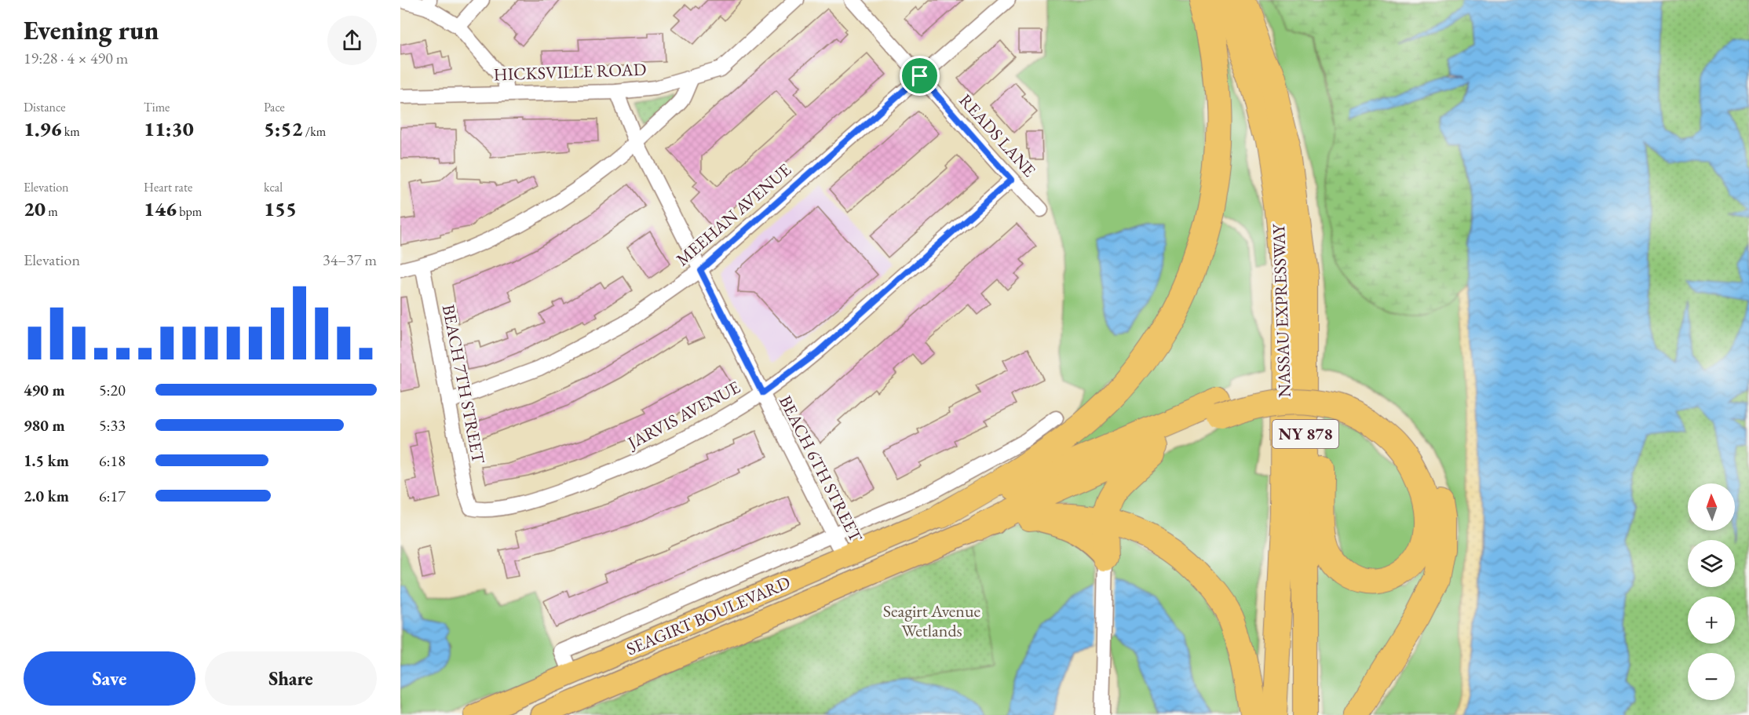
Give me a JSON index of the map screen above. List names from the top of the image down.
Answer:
{
  "streets": {
    "highway": ["NASSAU EXPRESSWAY", "NY 878"],
    "main road": ["SEAGIRT BOULEVARD"],
    "street": [
      "HICKSVILLE ROAD",
      "READS LANE",
      "MEEHAN AVENUE",
      "BEACH 7TH STREET",
      "JARVIS AVENUE",
      "BEACH 6TH STREET"
    ]
  },
  "crossings": [
    ["HICKSVILLE ROAD", "BEACH 6TH STREET"],
    ["READS LANE", "MEEHAN AVENUE"],
    ["READS LANE", "JARVIS AVENUE"],
    ["MEEHAN AVENUE", "BEACH 7TH STREET"],
    ["MEEHAN AVENUE", "BEACH 6TH STREET"],
    ["BEACH 7TH STREET", "JARVIS AVENUE"],
    ["JARVIS AVENUE", "BEACH 6TH STREET"],
    ["BEACH 6TH STREET", "SEAGIRT BOULEVARD"]
  ],
  "parks": ["Seagirt Avenue Wetlands"],
  "north": "top",
  "page": {
    "heading": ["Evening run", "19:28 · 4 × 490 m"],
    "stats": [
      ["Distance", "1.96 km"],
      ["Time", "11:30"],
      ["Pace", "5:52 /km"],
      ["Elevation", "20 m"],
      ["Heart rate", "146 bpm"],
      ["kcal", "155"]
    ],
    "chart": ["Elevation", "34–37 m"],
    "list": [
      {
        "name": "490 m",
        "note": "5:20"
      },
      {
        "name": "980 m",
        "note": "5:33"
      },
      {
        "name": "1.5 km",
        "note": "6:18"
      },
      {
        "name": "2.0 km",
        "note": "6:17"
      }
    ],
    "map_buttons": ["+", "−"],
    "buttons": ["Save", "Share"]
  }
}
